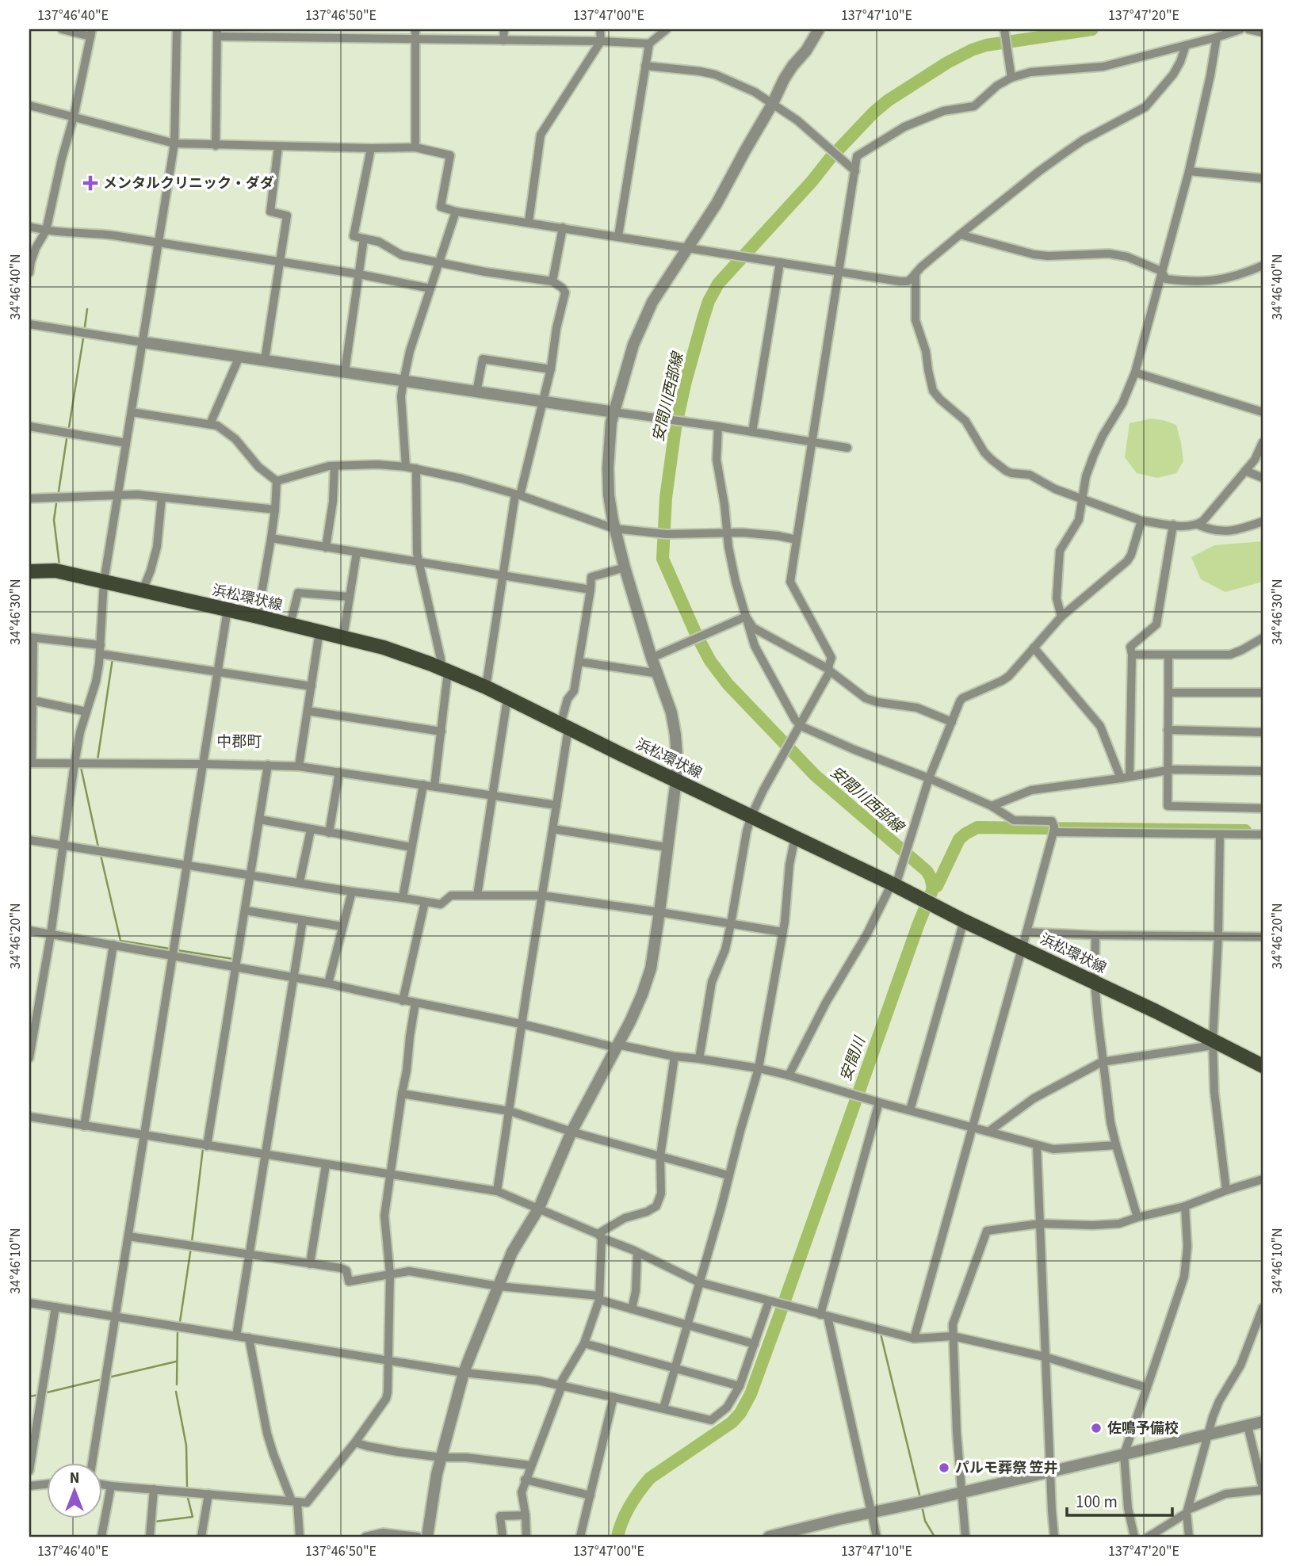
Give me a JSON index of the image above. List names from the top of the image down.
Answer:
{
  "streets": {
    "main road": ["浜松環状線"]
  },
  "districts": ["中郡町"],
  "water": ["安間川西部線", "安間川"],
  "places": {
    "health": ["メンタルクリニック・ダダ"],
    "other": ["佐鳴予備校", "パルモ葬祭 笠井"]
  },
  "scale_bar": "100 m",
  "north": "top",
  "coordinates": [
    "137°46'40\"E",
    "137°46'50\"E",
    "137°47'00\"E",
    "137°47'10\"E",
    "137°47'20\"E",
    "34°46'40\"N",
    "34°46'30\"N",
    "34°46'20\"N",
    "34°46'10\"N"
  ]
}
